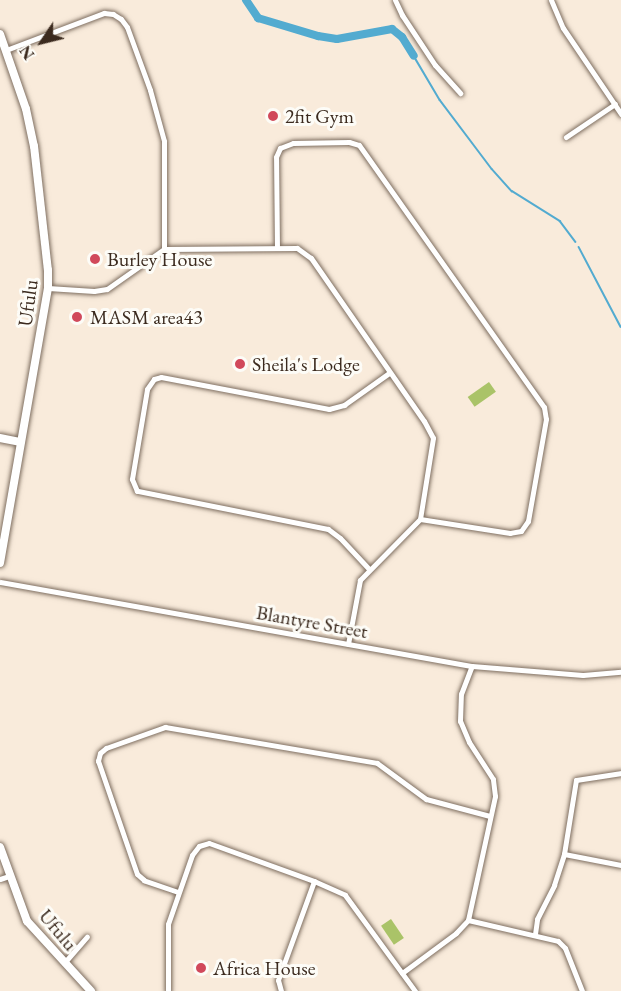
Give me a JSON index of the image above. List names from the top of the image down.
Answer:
{
  "streets": {
    "street": ["Ufulu", "Blantyre Street"]
  },
  "places": [
    "2fit Gym",
    "Burley House",
    "MASM area43",
    "Sheila's Lodge",
    "Africa House"
  ],
  "north": "bottom left"
}
